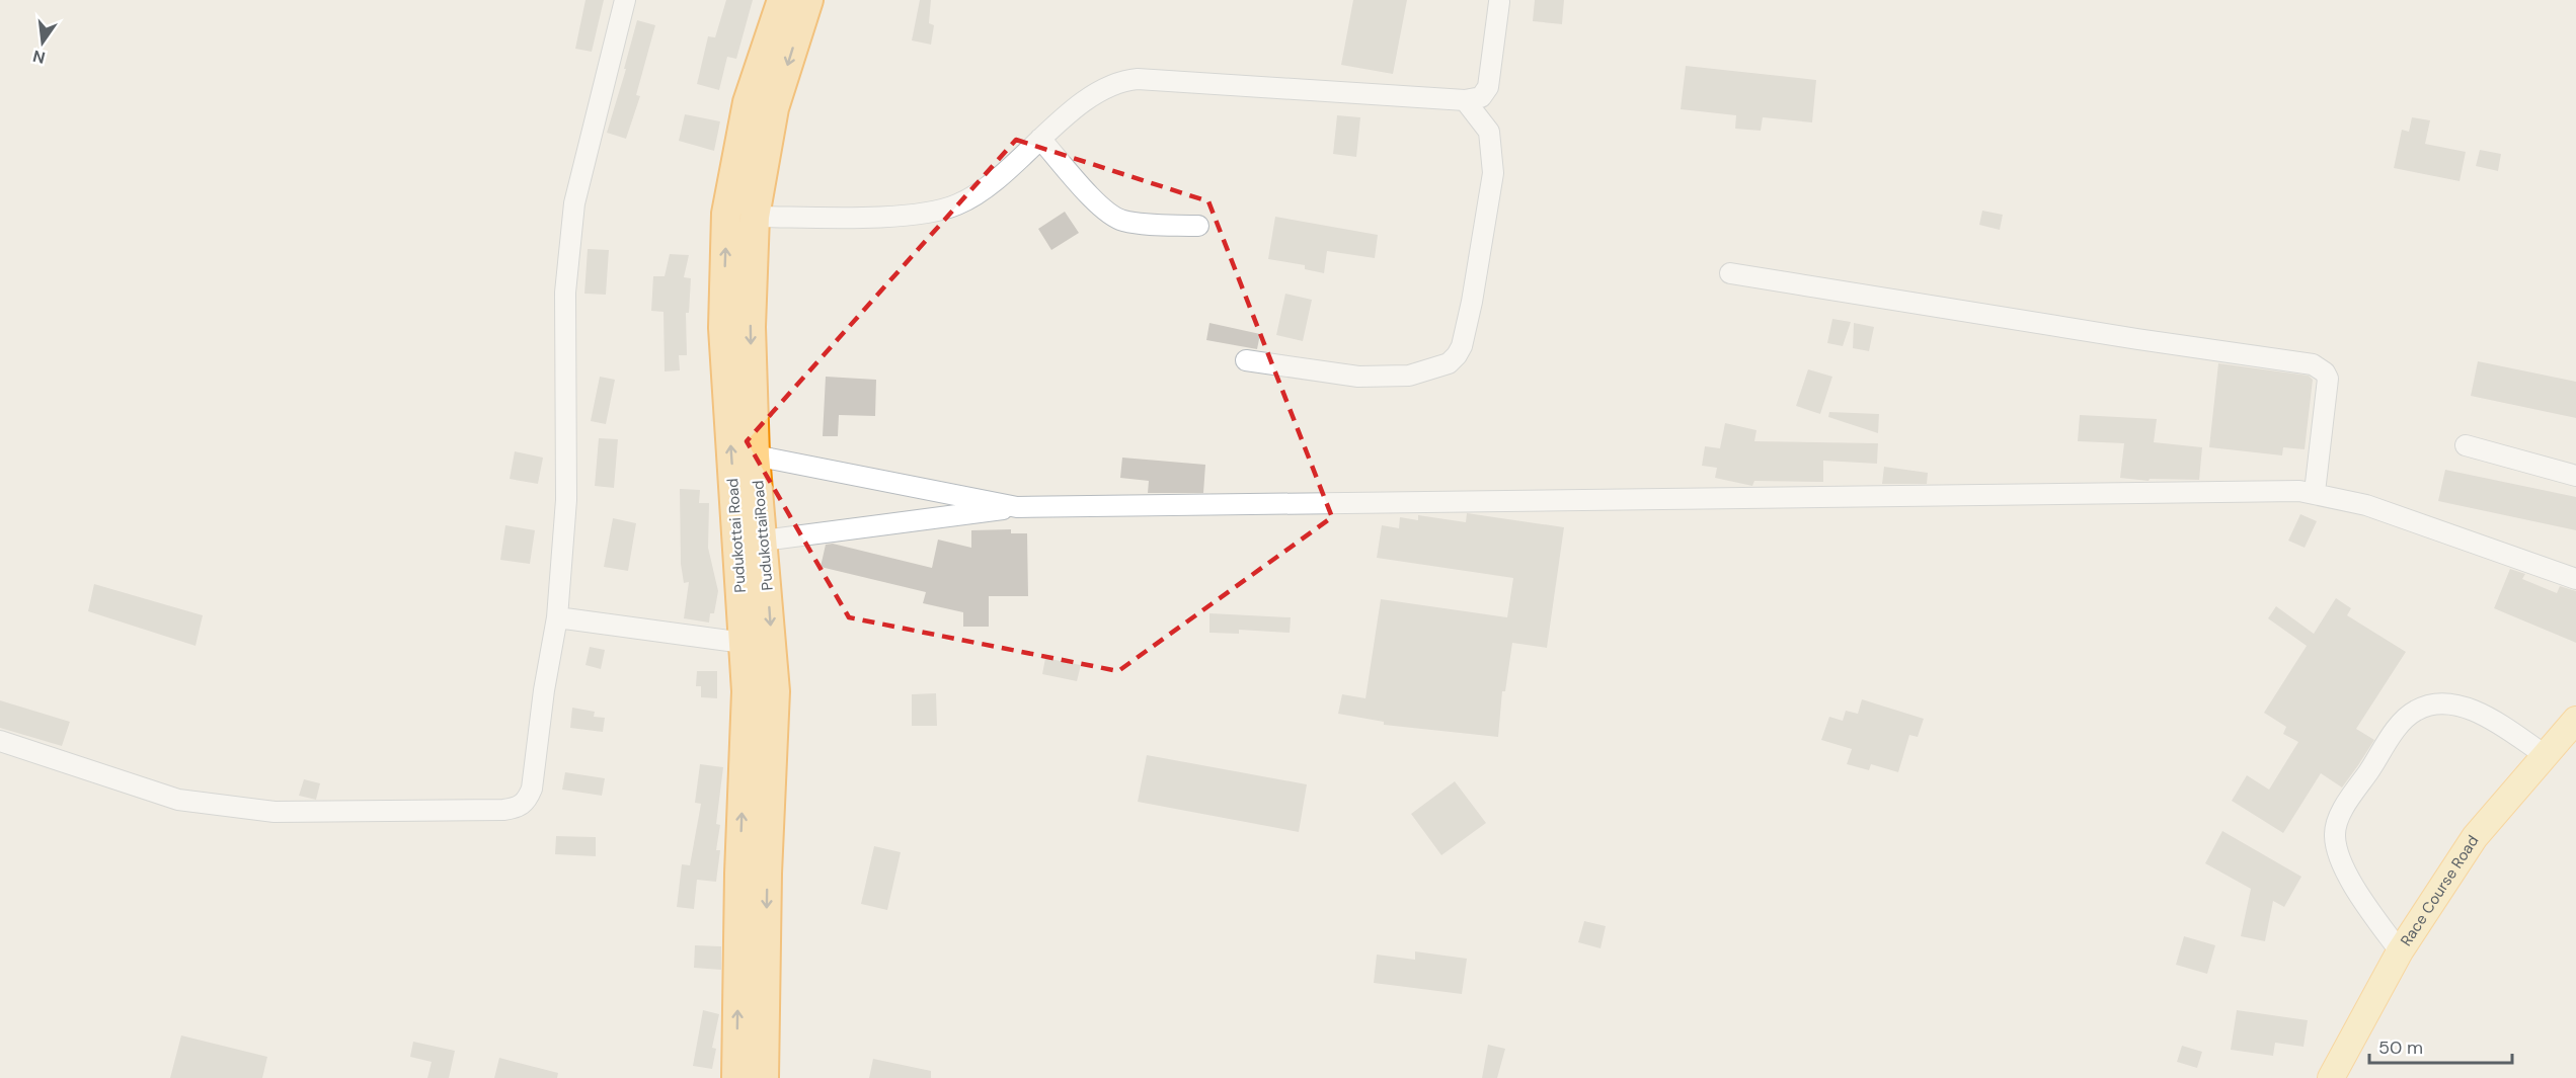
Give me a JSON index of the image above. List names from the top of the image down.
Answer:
{
  "streets": {
    "highway": ["Pudukottai Road", "PudukottaiRoad"],
    "main road": ["Race Course Road"]
  },
  "one_way": ["Pudukottai Road", "PudukottaiRoad"],
  "scale_bar": "50 m",
  "north": "bottom"
}
